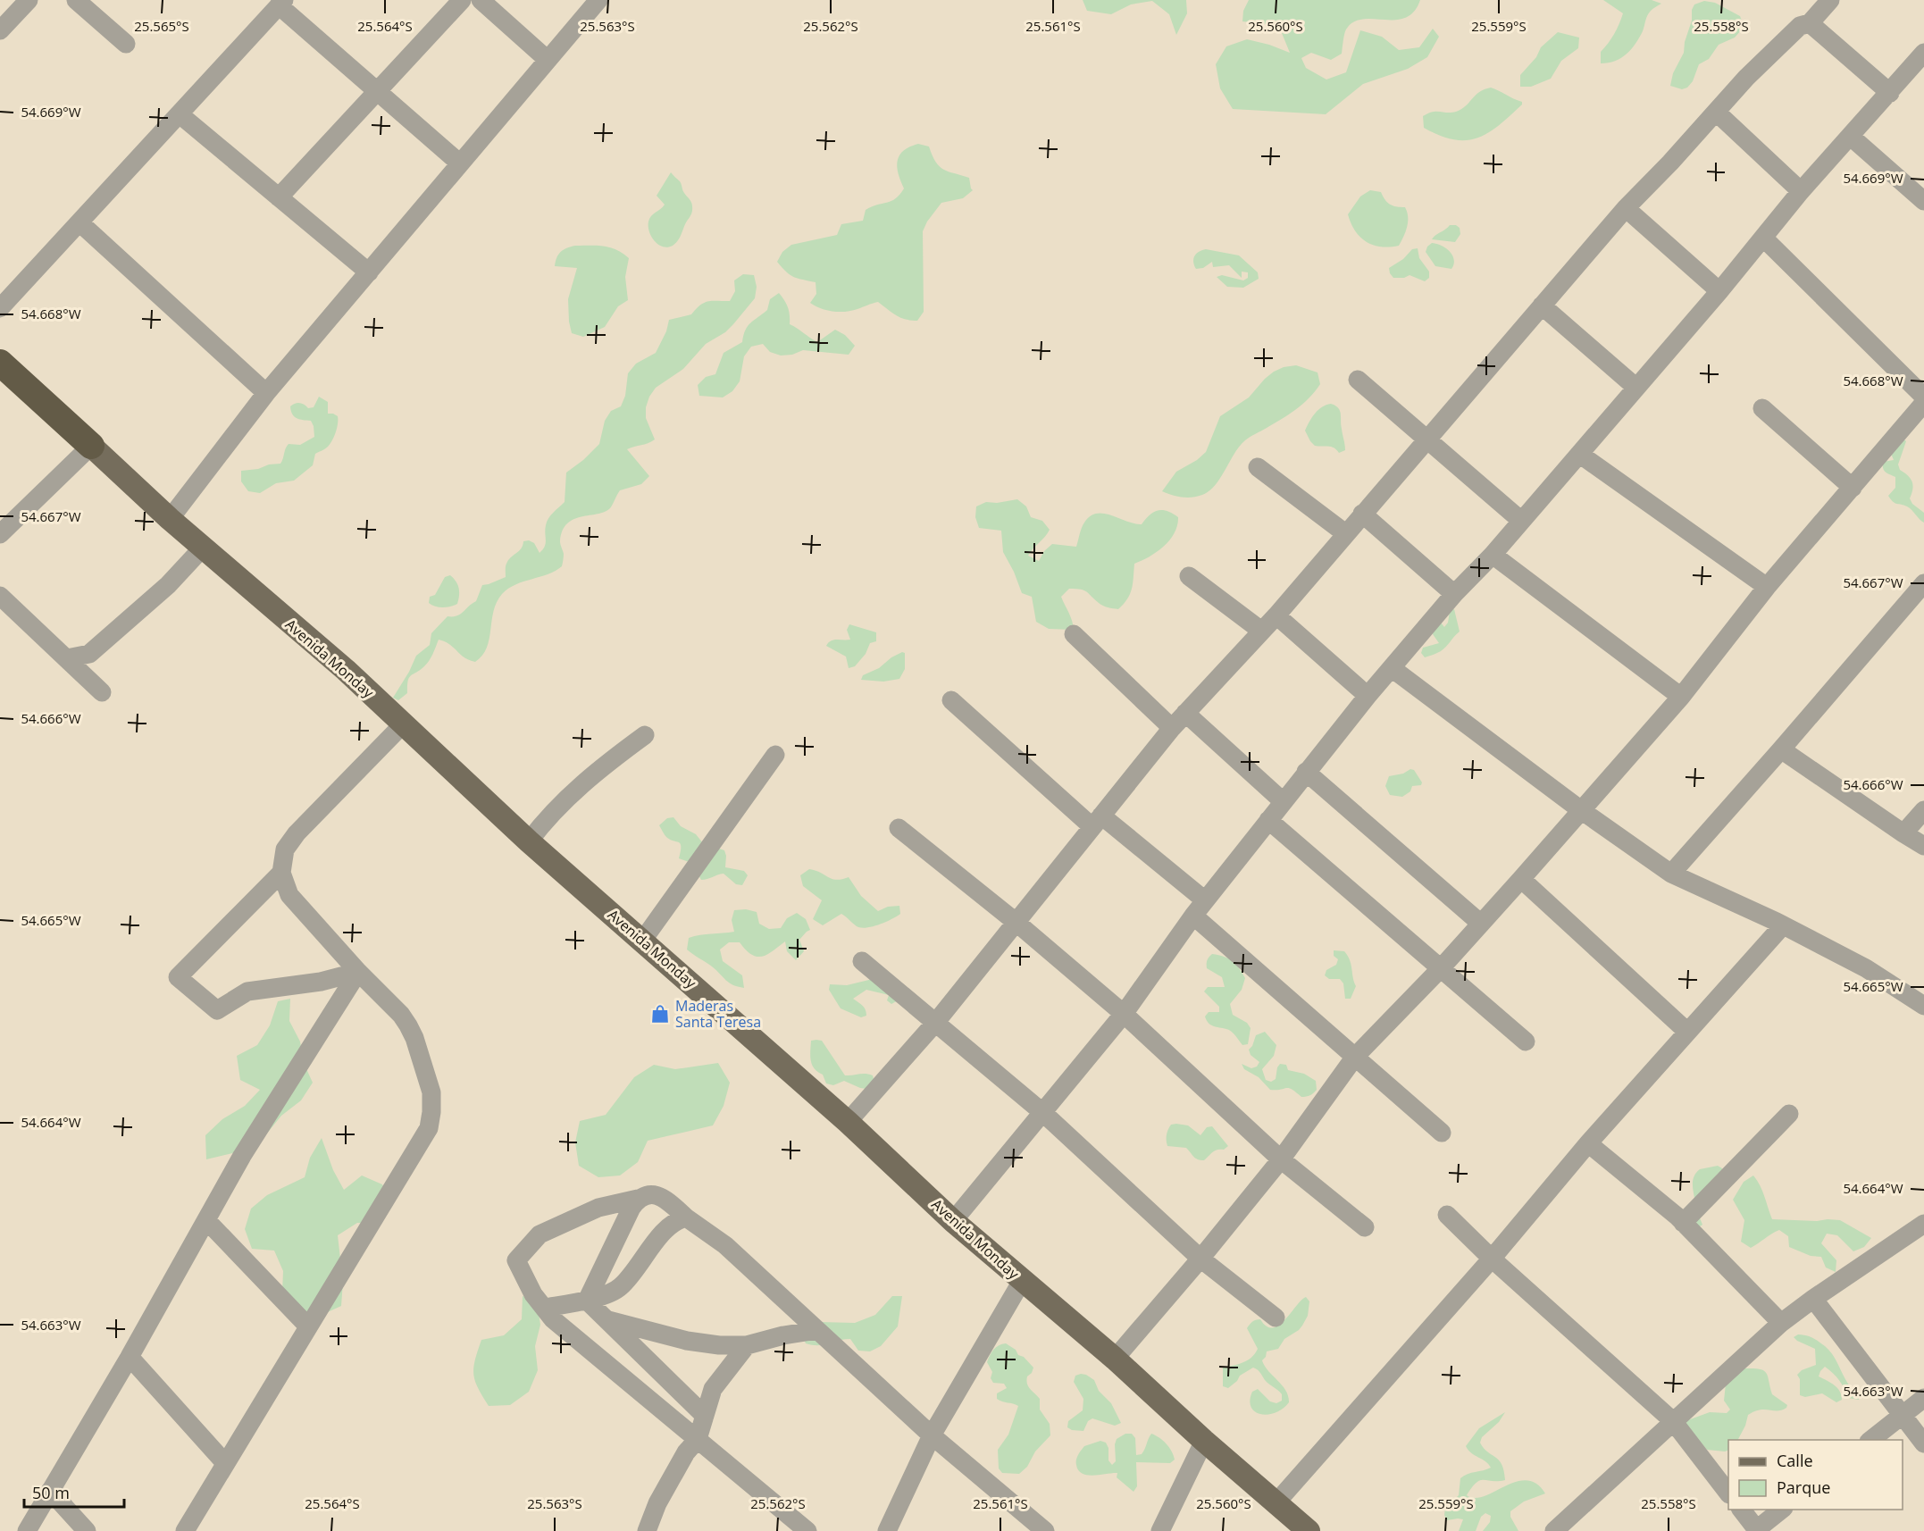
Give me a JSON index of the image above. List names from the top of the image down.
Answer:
{
  "streets": {
    "highway": ["Avenida Monday"]
  },
  "places": {
    "shop": ["Maderas Santa Teresa"]
  },
  "legend": ["Calle", "Parque"],
  "scale_bar": "50 m",
  "coordinates": [
    "25.565°S",
    "25.564°S",
    "25.563°S",
    "25.562°S",
    "25.561°S",
    "25.560°S",
    "25.559°S",
    "25.558°S",
    "54.669°W",
    "54.668°W",
    "54.667°W",
    "54.666°W",
    "54.665°W",
    "54.664°W",
    "54.663°W"
  ]
}
